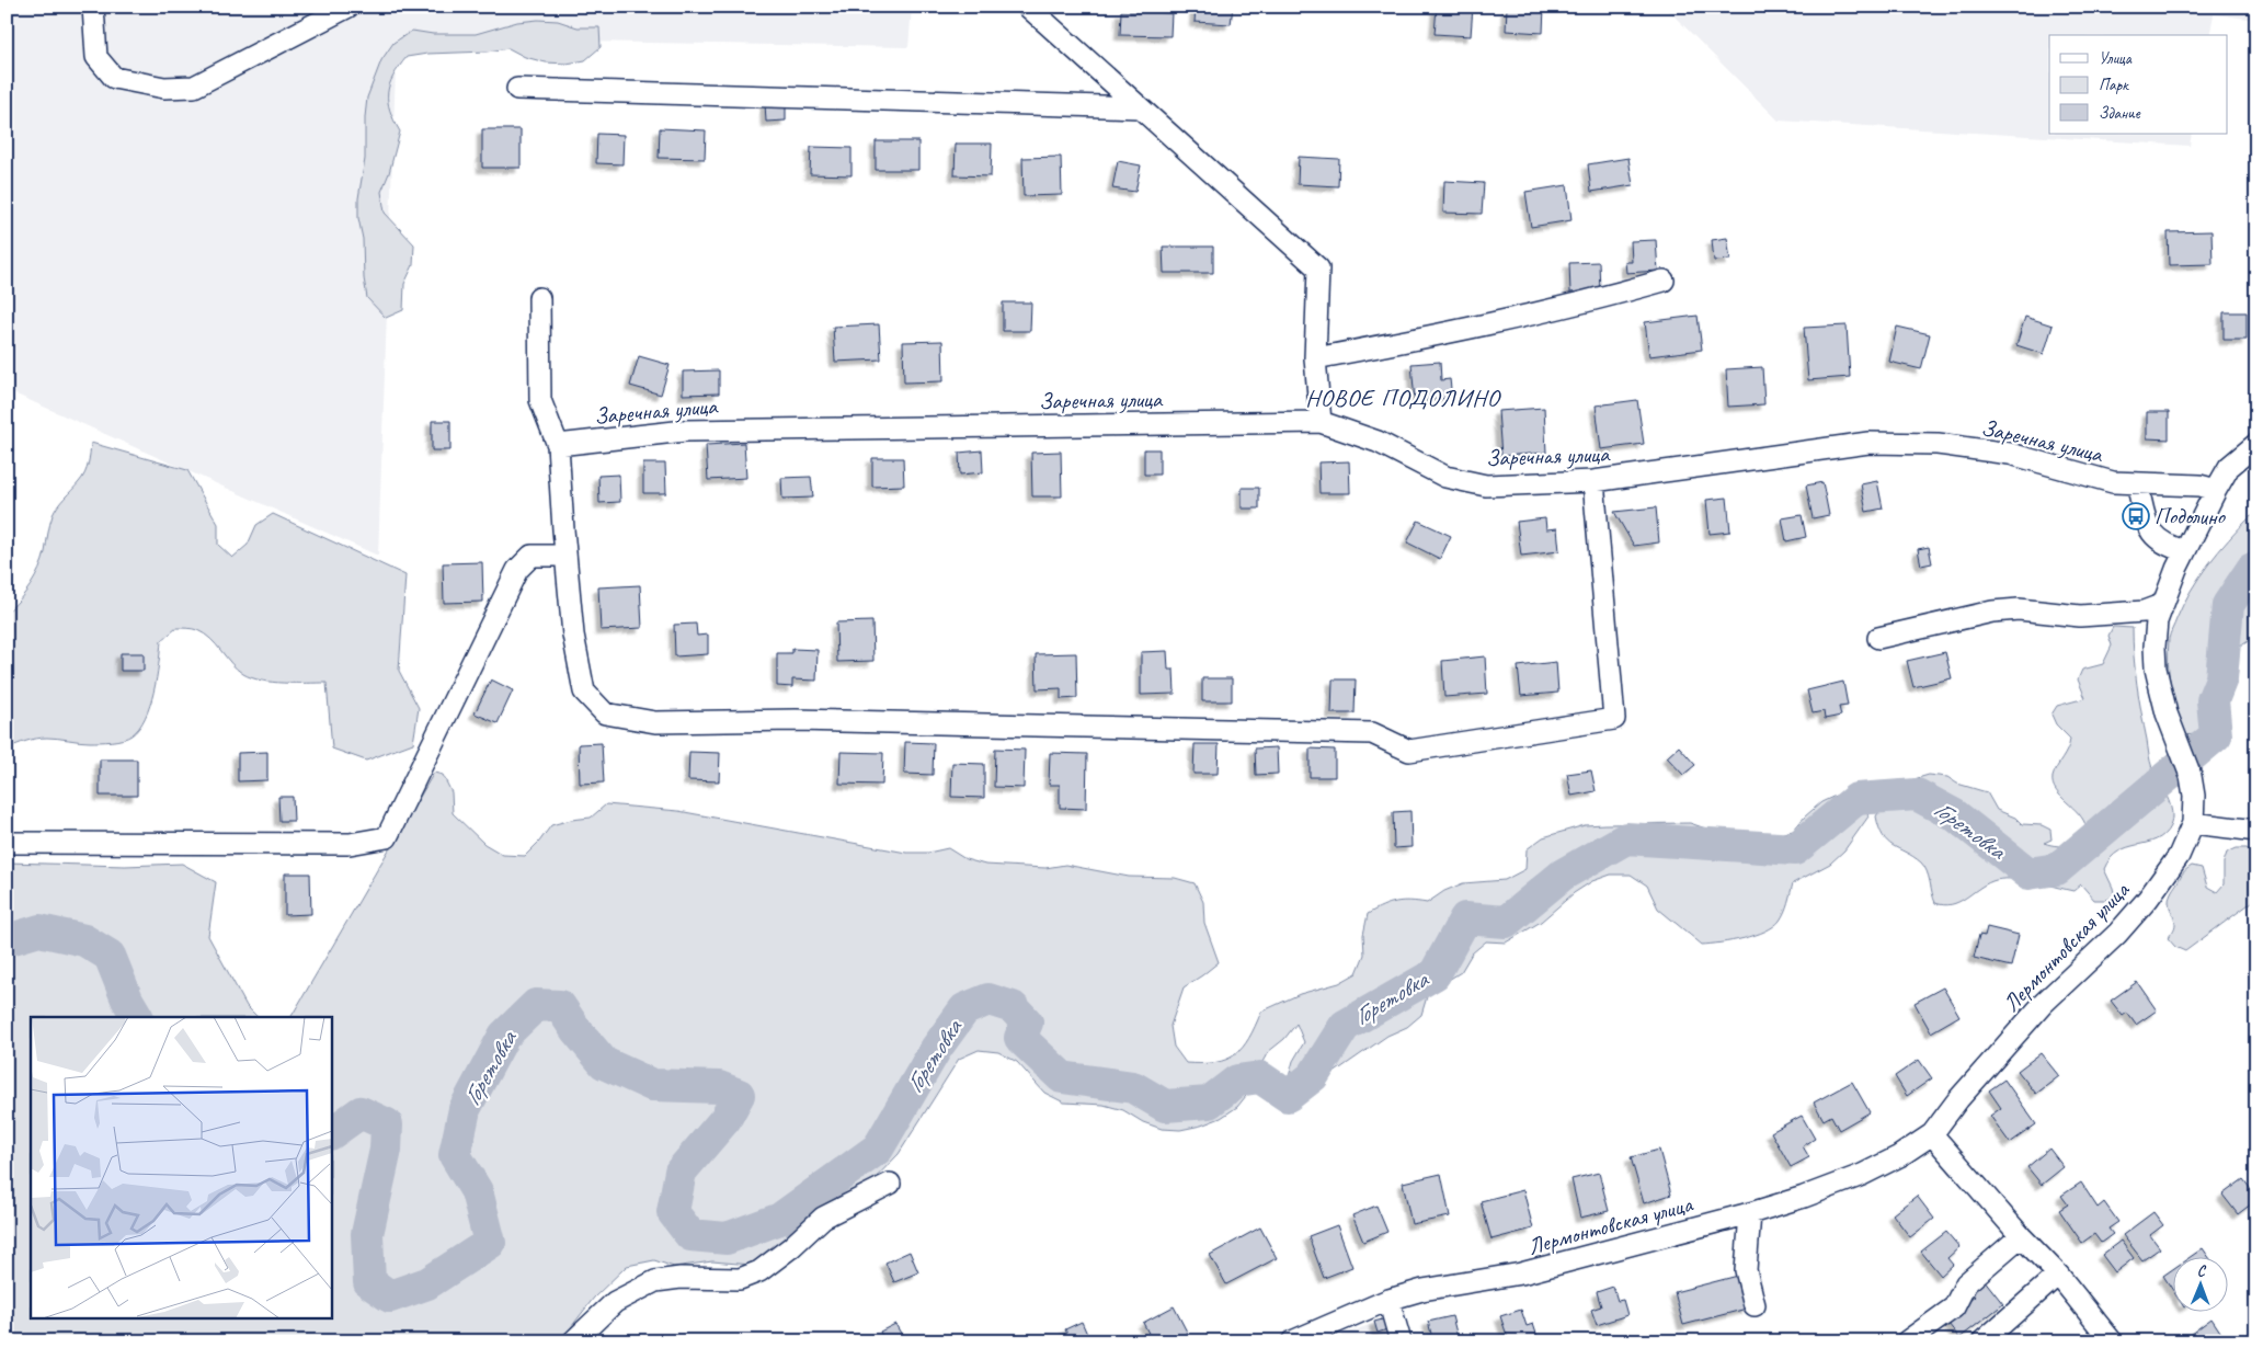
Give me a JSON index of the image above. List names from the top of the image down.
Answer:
{
  "streets": {
    "street": ["Заречная улица", "Лермонтовская улица"]
  },
  "crossings": [
    ["Заречная улица", "Лермонтовская улица"]
  ],
  "districts": ["НОВОЕ ПОДОЛИНО"],
  "water": ["Горетовка"],
  "places": {
    "bus stop": ["Подолино"]
  },
  "legend": ["Улица", "Парк", "Здание"],
  "north": "top"
}
